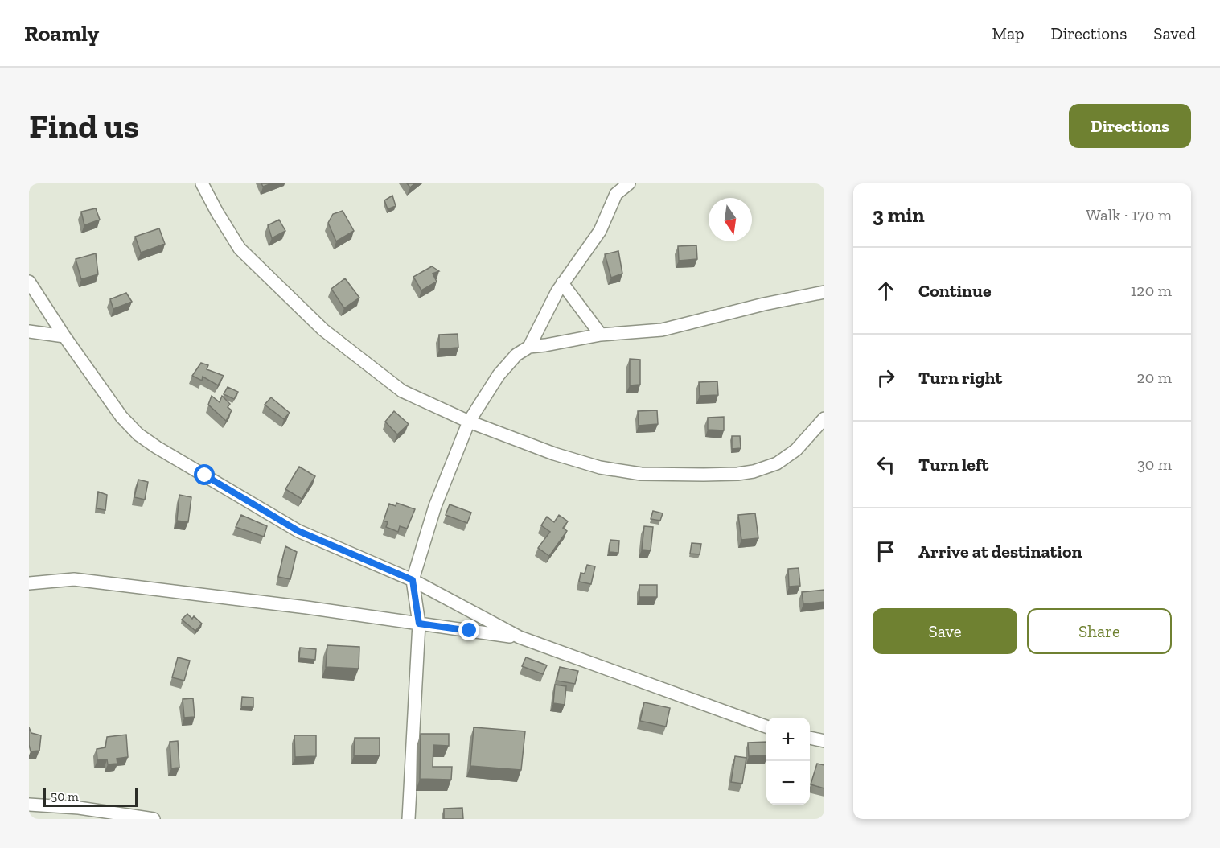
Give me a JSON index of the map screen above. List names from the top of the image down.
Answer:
{
  "scale_bar": "50 m",
  "north": "bottom",
  "page": {
    "header": "Roamly",
    "nav": ["Map", "Directions", "Saved"],
    "buttons": [
      "Directions",
      ["Save", "Share"]
    ],
    "title": "Find us",
    "heading": ["3 min", "Walk · 170 m"],
    "list": [
      ["Continue", "120 m"],
      ["Turn right", "20 m"],
      ["Turn left", "30 m"],
      "Arrive at destination"
    ],
    "map_buttons": ["+", "−"],
    "scale": "50 m"
  }
}
